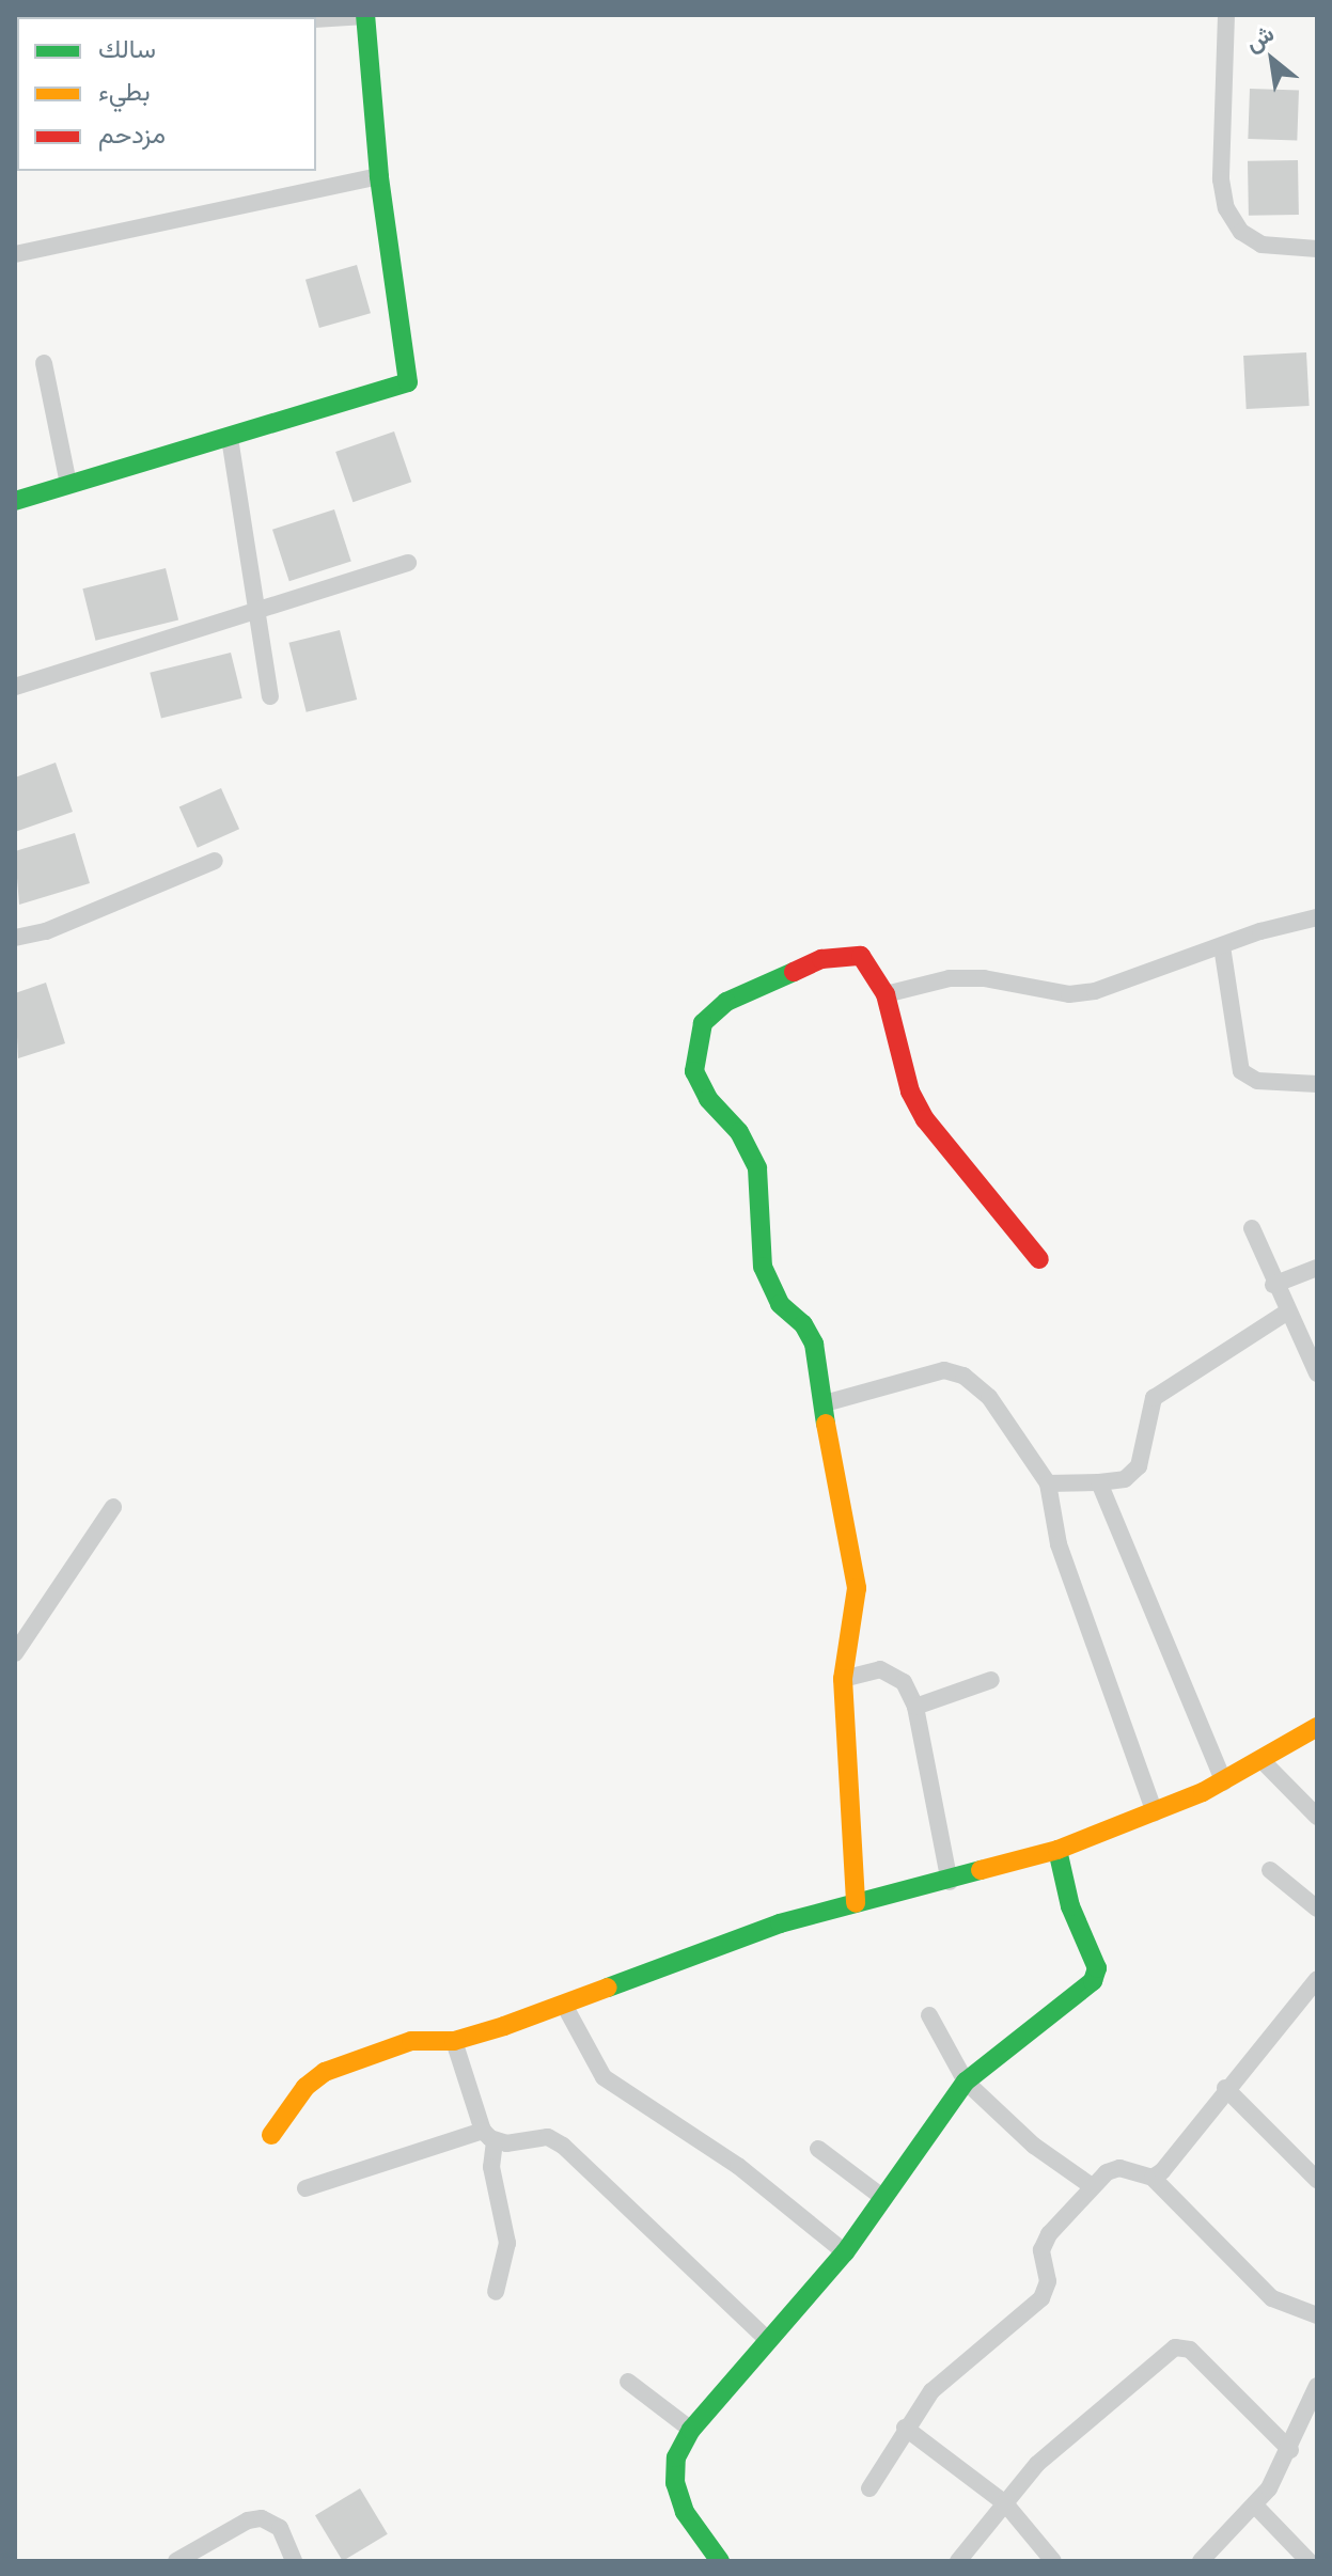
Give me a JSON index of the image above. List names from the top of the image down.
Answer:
{
  "legend": ["سالك", "بطيء", "مزدحم"],
  "north": "top left"
}
